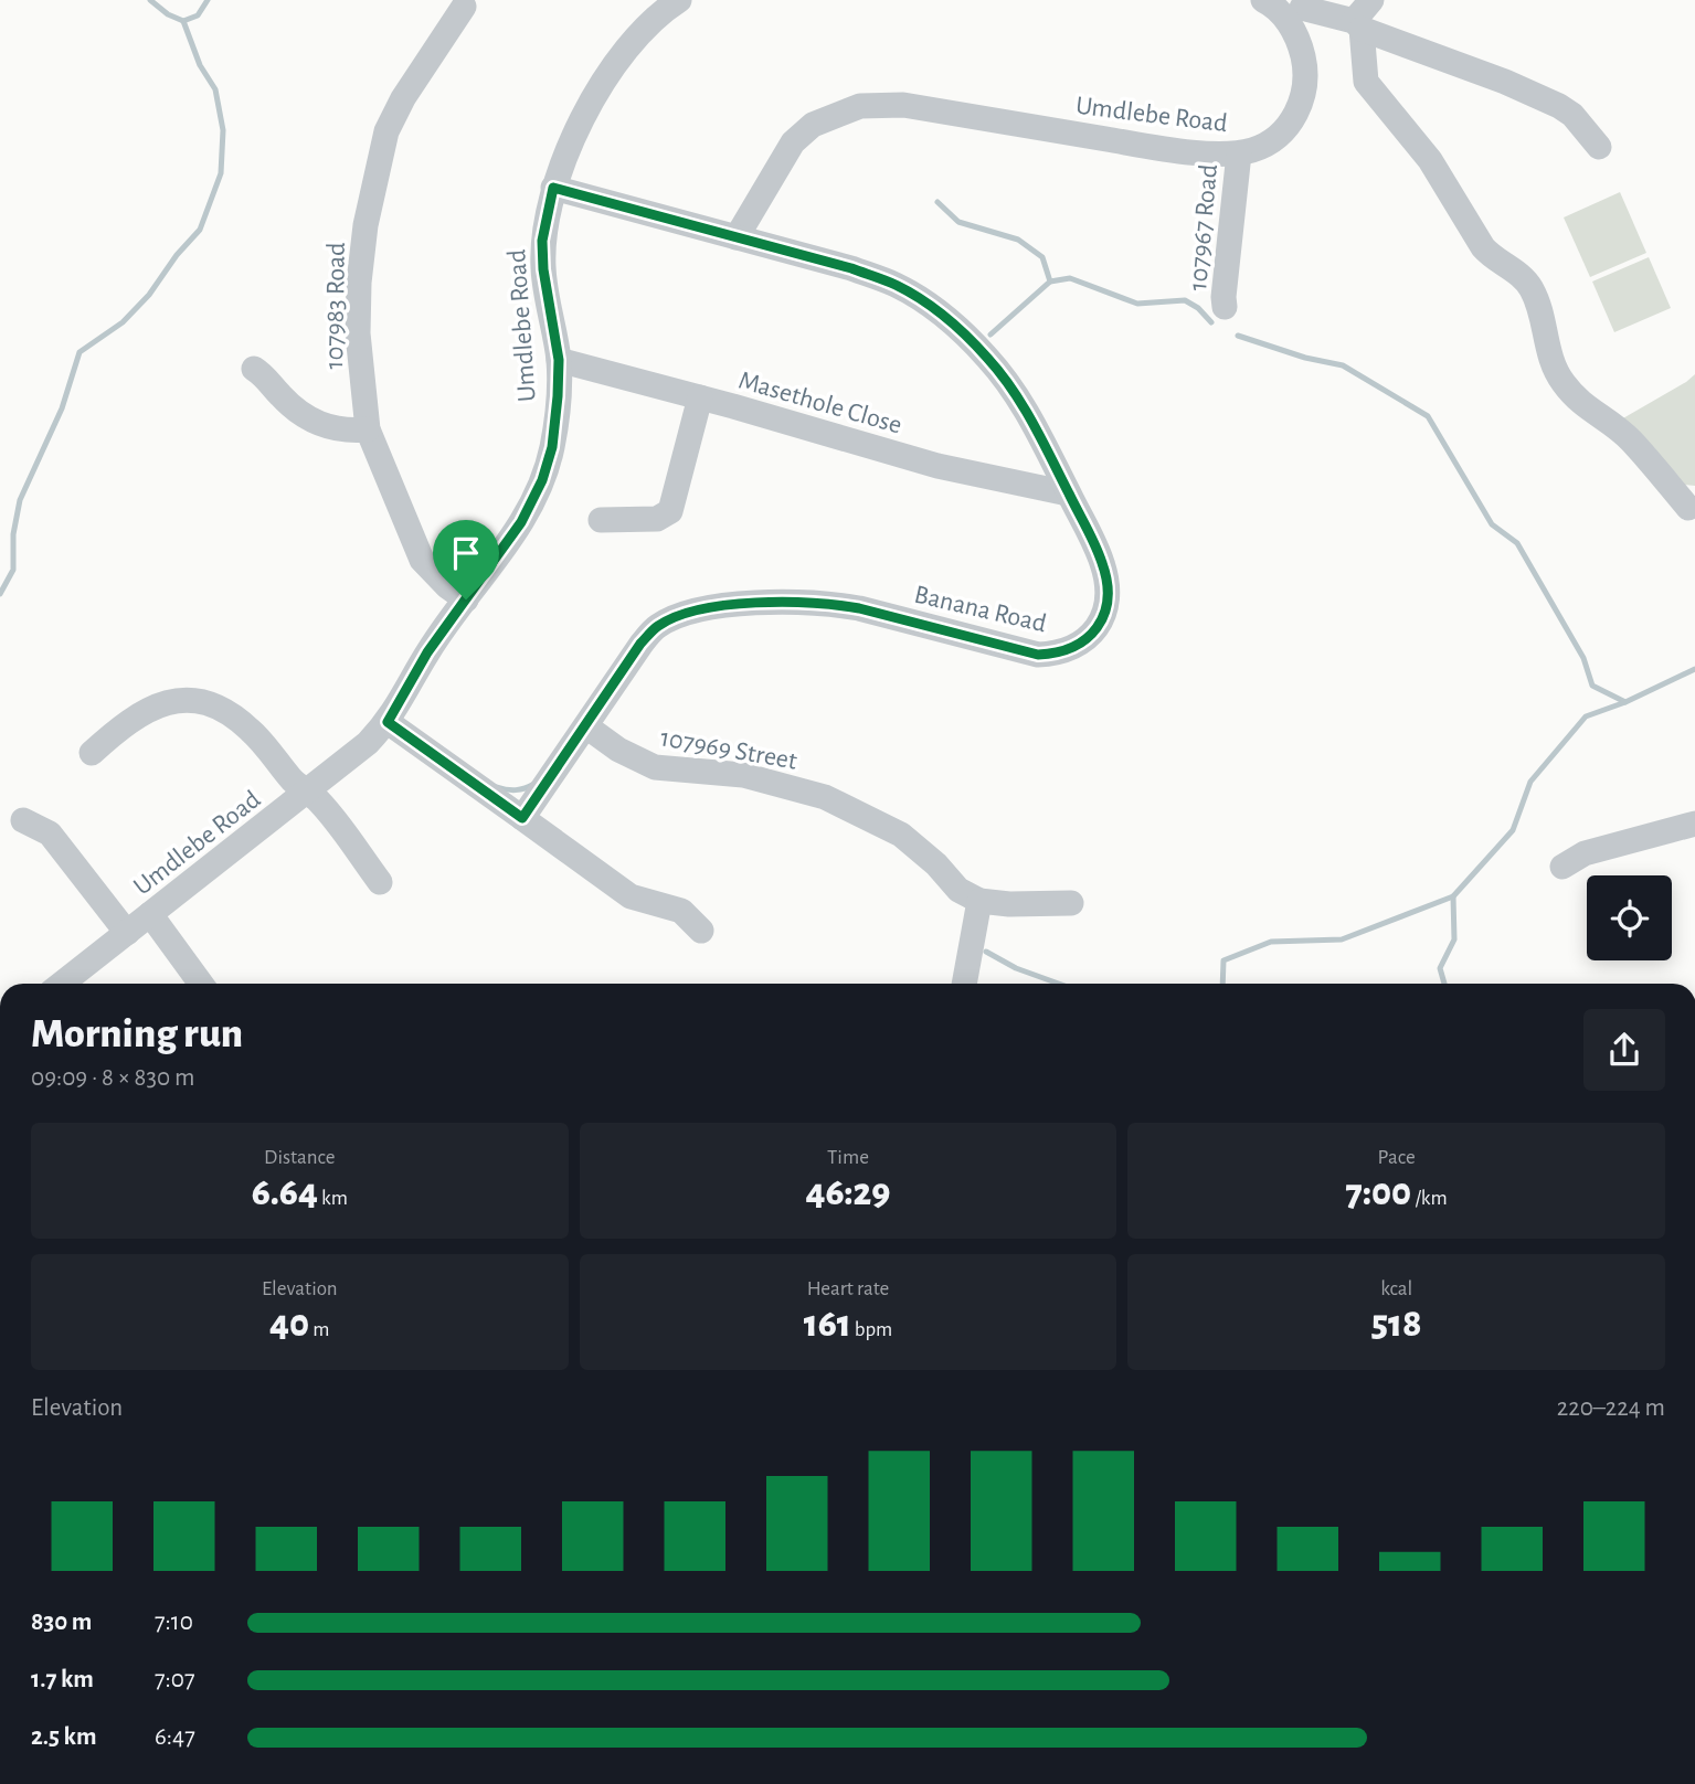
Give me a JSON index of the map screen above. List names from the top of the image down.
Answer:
{
  "streets": {
    "street": [
      "Umdlebe Road",
      "107967 Road",
      "107983 Road",
      "Masethole Close",
      "Banana Road",
      "107969 Street"
    ]
  },
  "crossings": [
    ["Umdlebe Road", "107967 Road"],
    ["Umdlebe Road", "107983 Road"],
    ["Umdlebe Road", "Masethole Close"],
    ["Umdlebe Road", "Banana Road"],
    ["Masethole Close", "Banana Road"],
    ["Banana Road", "107969 Street"]
  ],
  "page": {
    "heading": ["Morning run", "09:09 · 8 × 830 m"],
    "stats": [
      ["Distance", "6.64 km"],
      ["Time", "46:29"],
      ["Pace", "7:00 /km"],
      ["Elevation", "40 m"],
      ["Heart rate", "161 bpm"],
      ["kcal", "518"]
    ],
    "chart": ["Elevation", "220–224 m"],
    "list": [
      {
        "name": "830 m",
        "note": "7:10"
      },
      {
        "name": "1.7 km",
        "note": "7:07"
      },
      {
        "name": "2.5 km",
        "note": "6:47"
      }
    ]
  }
}
